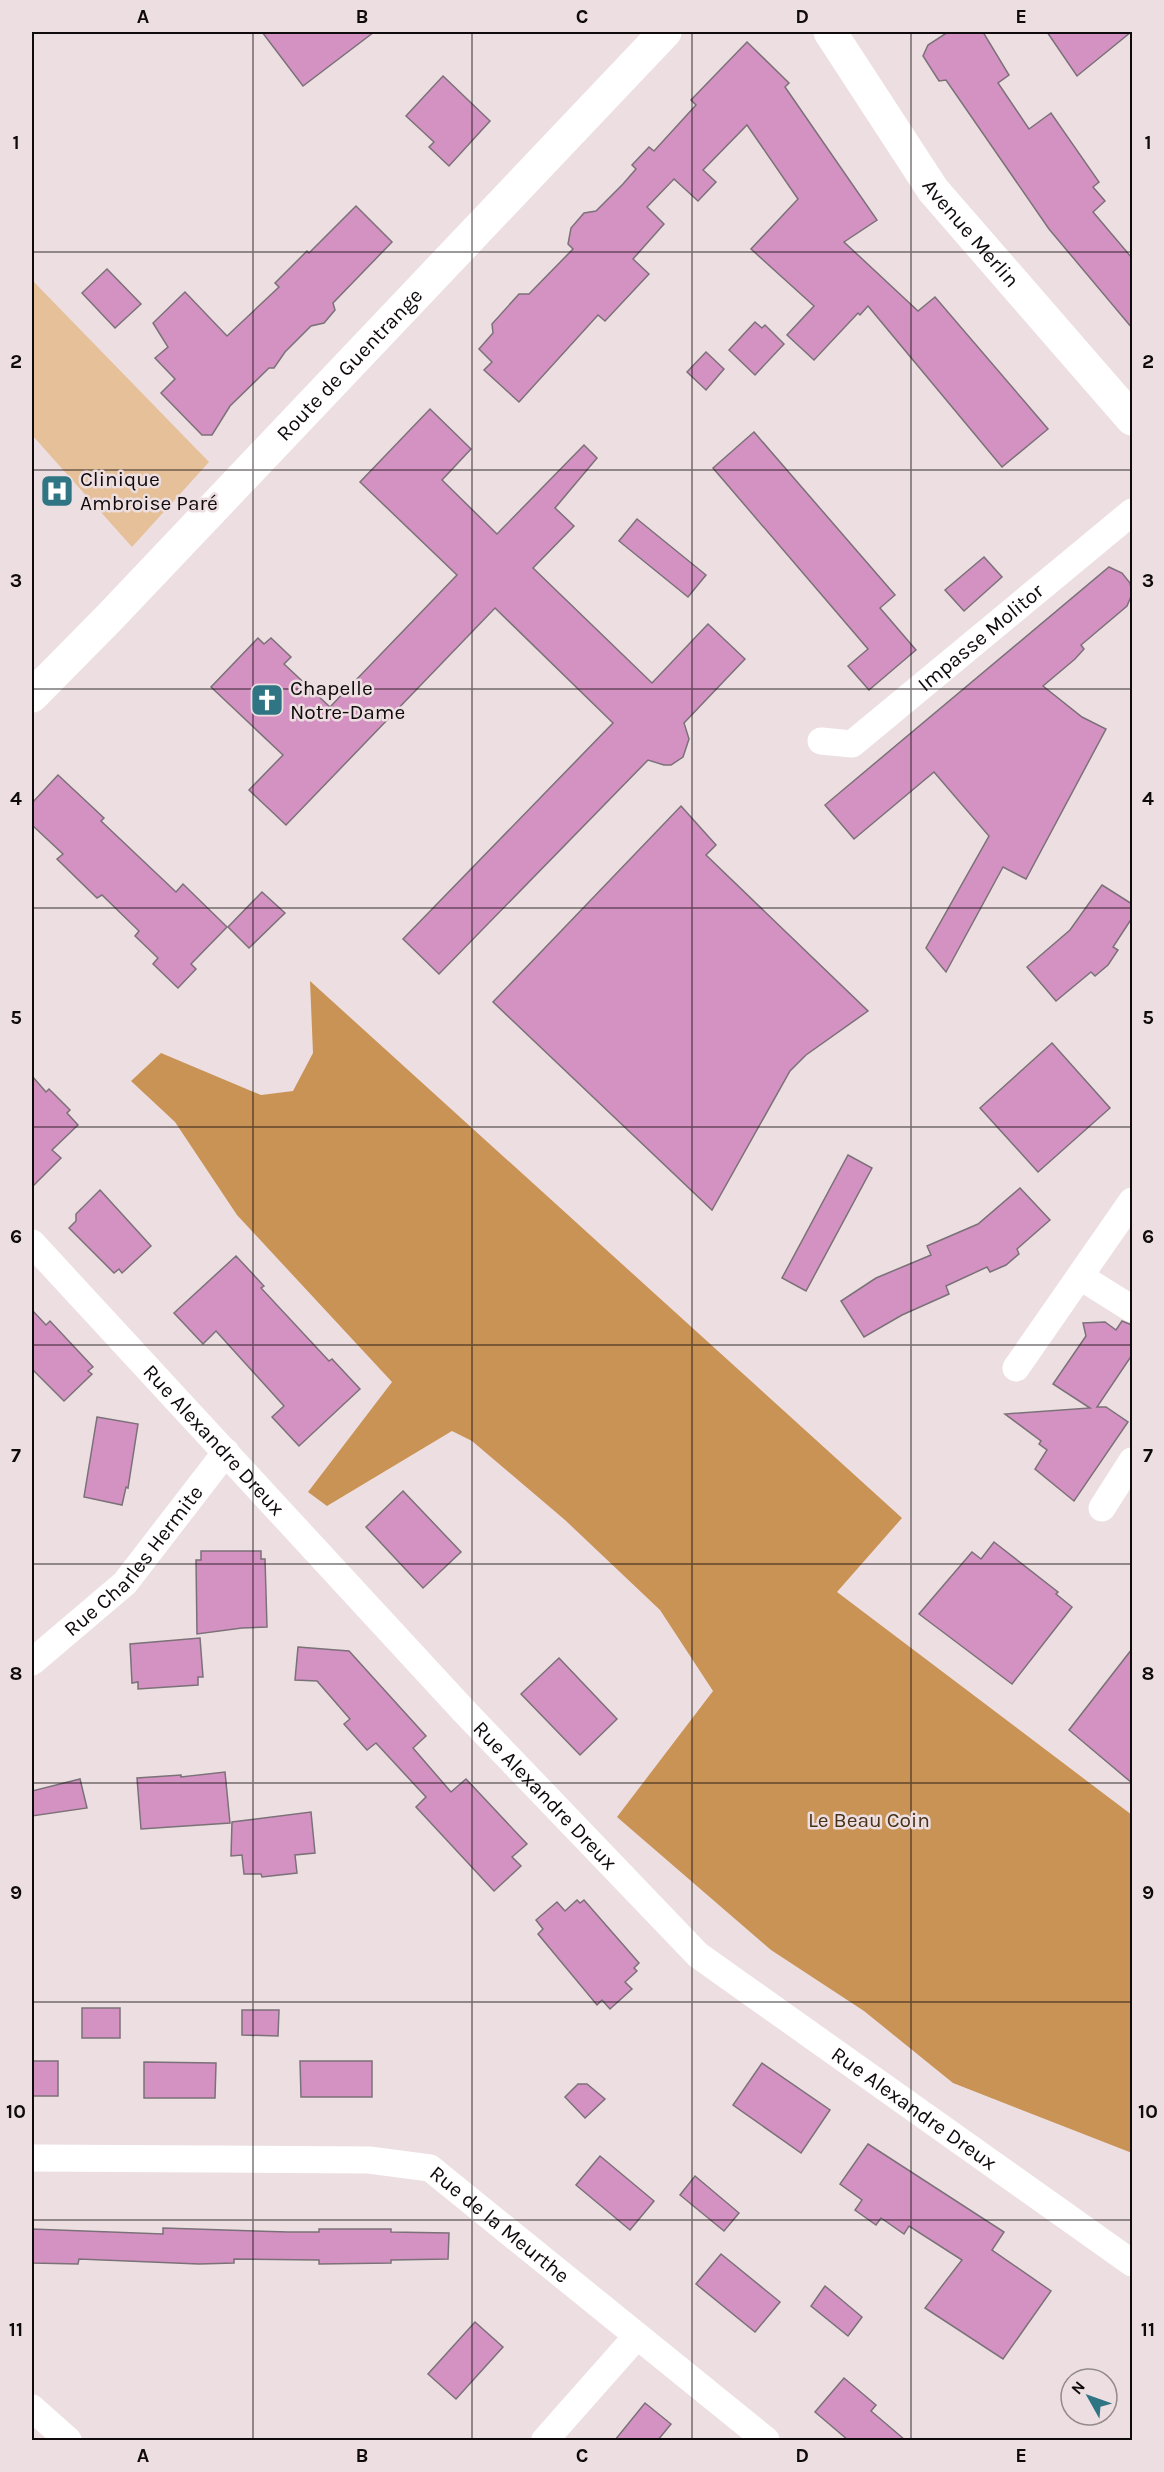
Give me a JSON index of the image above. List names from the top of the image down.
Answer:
{
  "streets": {
    "street": [
      "Avenue Merlin",
      "Route de Guentrange",
      "Impasse Molitor",
      "Rue Alexandre Dreux",
      "Rue Charles Hermite",
      "Rue de la Meurthe"
    ]
  },
  "crossings": [
    ["Rue Alexandre Dreux", "Rue Charles Hermite"]
  ],
  "parks": ["Le Beau Coin"],
  "places": {
    "hospital": ["Clinique Ambroise Paré"],
    "church": ["Chapelle Notre-Dame"]
  },
  "north": "top left",
  "grid": {
    "columns": [
      "A",
      "B",
      "C",
      "D",
      "E"
    ],
    "rows": [
      "1",
      "2",
      "3",
      "4",
      "5",
      "6",
      "7",
      "8",
      "9",
      "10",
      "11"
    ]
  }
}
